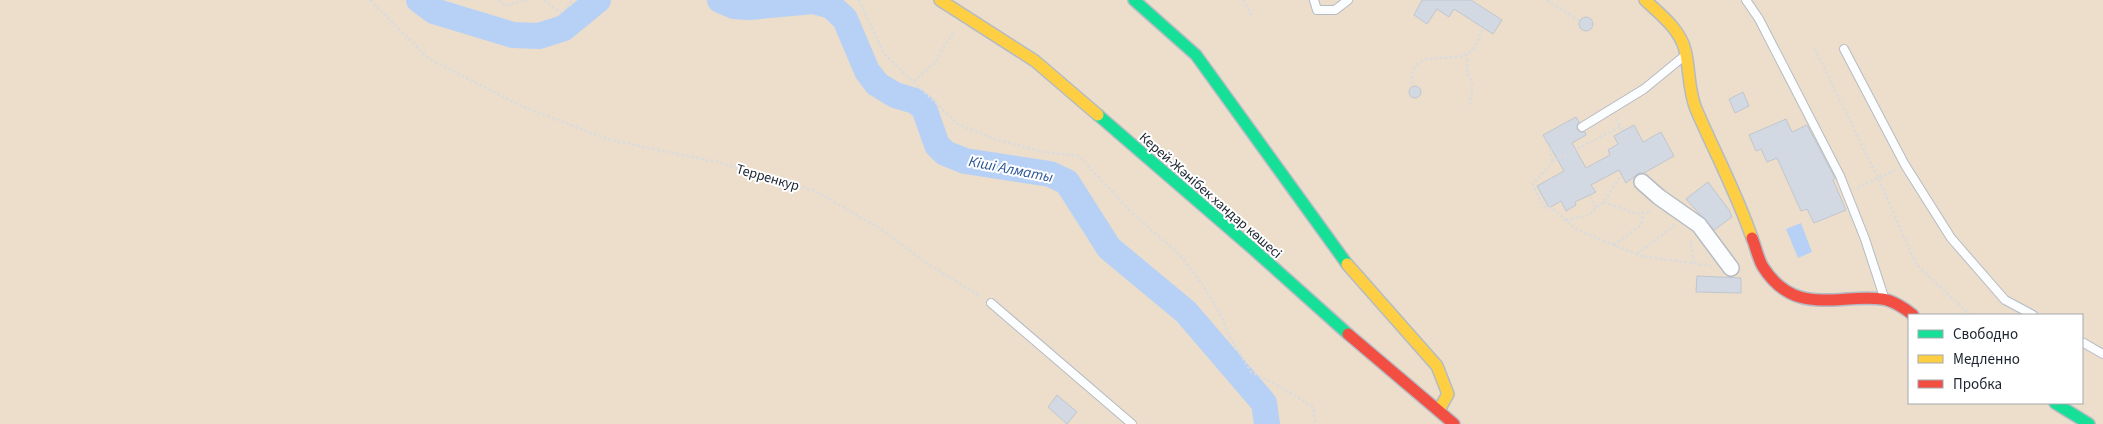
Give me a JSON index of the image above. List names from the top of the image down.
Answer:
{
  "streets": {
    "street": ["Керей-Жәнібек хандар көшесі"],
    "path": ["Терренкур"]
  },
  "water": ["Кіші Алматы"],
  "legend": ["Свободно", "Медленно", "Пробка"]
}
